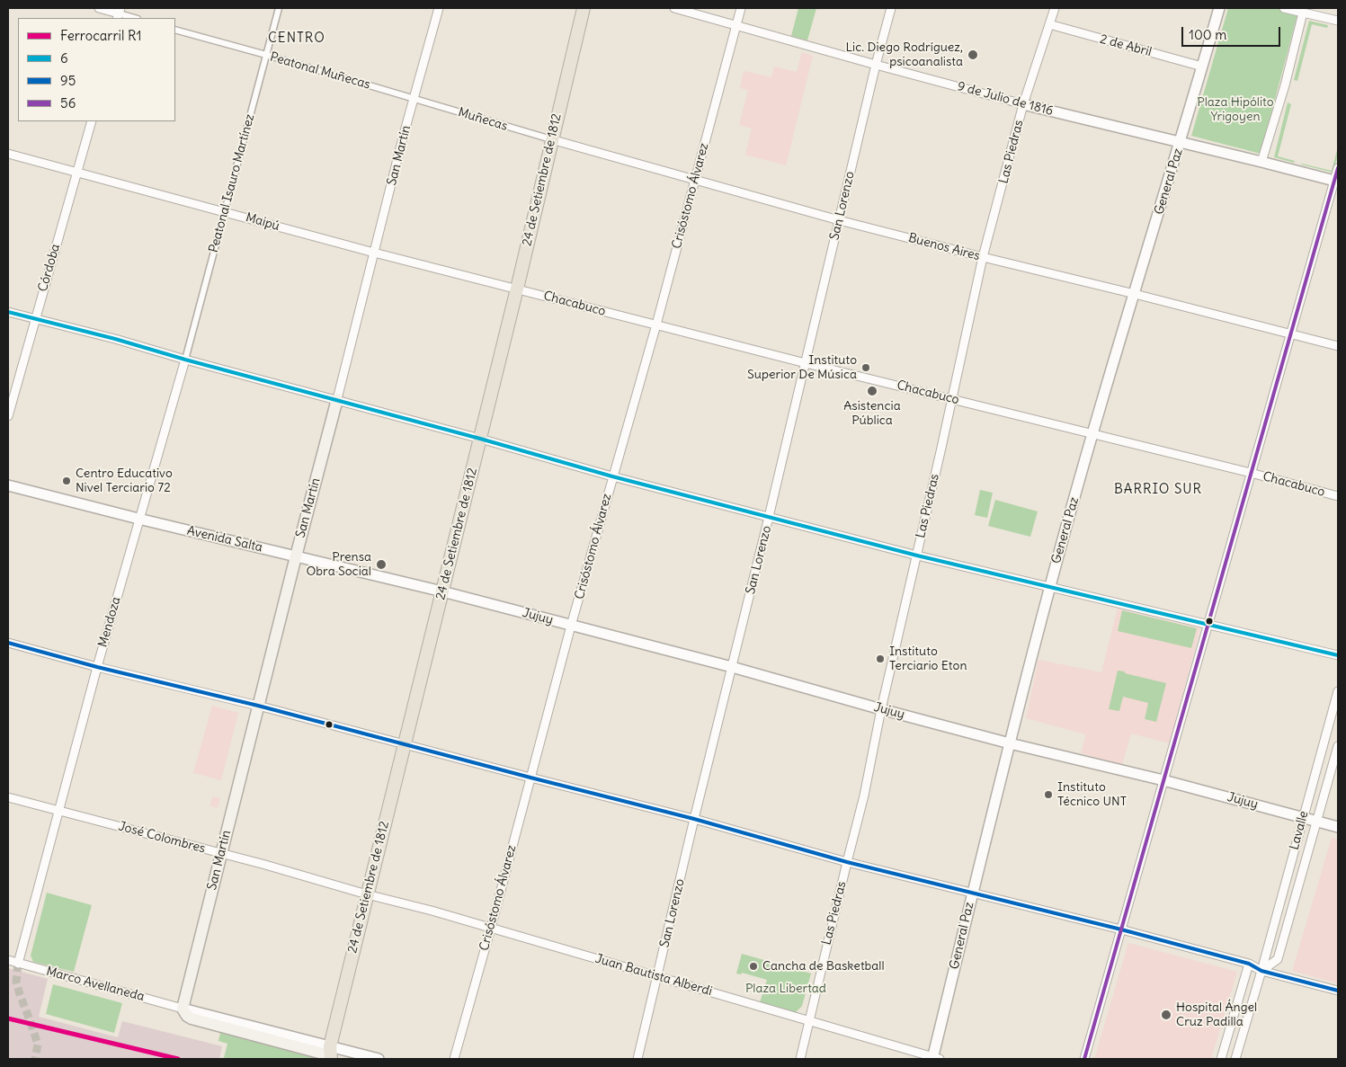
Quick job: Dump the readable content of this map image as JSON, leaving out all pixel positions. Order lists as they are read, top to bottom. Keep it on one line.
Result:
{"streets":{"main road":["San Martín","24 de Setiembre de 1812","Marco Avellaneda"],"street":["2 de Abril","Peatonal Muñecas","9 de Julio de 1816","Muñecas","Las Piedras","General Paz","Peatonal Isauro Martínez","Crisóstomo Álvarez","San Lorenzo","Maipú","Buenos Aires","Córdoba","Chacabuco","Avenida Salta","Jujuy","Mendoza","Lavalle","José Colombres","Juan Bautista Alberdi"]},"crossings":[["2 de Abril","Las Piedras"],["2 de Abril","General Paz"],["Peatonal Muñecas","Muñecas"],["Peatonal Muñecas","San Martín"],["Peatonal Muñecas","Peatonal Isauro Martínez"],["9 de Julio de 1816","Las Piedras"],["9 de Julio de 1816","General Paz"],["9 de Julio de 1816","Crisóstomo Álvarez"],["9 de Julio de 1816","San Lorenzo"],["Muñecas","San Martín"],["Muñecas","24 de Setiembre de 1812"],["Muñecas","Buenos Aires"],["Las Piedras","Buenos Aires"],["Las Piedras","Chacabuco"],["Las Piedras","Jujuy"],["Las Piedras","Juan Bautista Alberdi"],["San Martín","Maipú"],["San Martín","Avenida Salta"],["San Martín","José Colombres"],["San Martín","Marco Avellaneda"],["24 de Setiembre de 1812","Maipú"],["24 de Setiembre de 1812","Buenos Aires"],["24 de Setiembre de 1812","Chacabuco"],["24 de Setiembre de 1812","Avenida Salta"],["24 de Setiembre de 1812","Jujuy"],["24 de Setiembre de 1812","José Colombres"],["24 de Setiembre de 1812","Juan Bautista Alberdi"],["24 de Setiembre de 1812","Marco Avellaneda"],["General Paz","Buenos Aires"],["General Paz","Chacabuco"],["General Paz","Jujuy"],["General Paz","Juan Bautista Alberdi"],["Peatonal Isauro Martínez","Maipú"],["Peatonal Isauro Martínez","Mendoza"],["Crisóstomo Álvarez","Buenos Aires"],["Crisóstomo Álvarez","Chacabuco"],["Crisóstomo Álvarez","Jujuy"],["Crisóstomo Álvarez","Juan Bautista Alberdi"],["San Lorenzo","Buenos Aires"],["San Lorenzo","Chacabuco"],["San Lorenzo","Jujuy"],["San Lorenzo","Juan Bautista Alberdi"],["Maipú","Córdoba"],["Maipú","Chacabuco"],["Avenida Salta","Jujuy"],["Avenida Salta","Mendoza"],["Jujuy","Lavalle"],["Mendoza","José Colombres"],["Mendoza","Marco Avellaneda"],["José Colombres","Juan Bautista Alberdi"]],"districts":["CENTRO","BARRIO SUR"],"parks":["Plaza Hipólito Yrigoyen","Plaza Libertad"],"places":["Lic. Diego Rodríguez, psicoanalista","Instituto Superior De Música","Asistencia Pública","Centro Educativo Nivel Terciario 72","Prensa Obra Social","Instituto Terciario Eton","Instituto Técnico UNT","Cancha de Basketball","Hospital Ángel Cruz Padilla"],"lines":["transit line 56","transit line 6","transit line 95","rail line R1"],"legend":["Ferrocarril R1","6","95","56"],"scale_bar":"100 m"}
